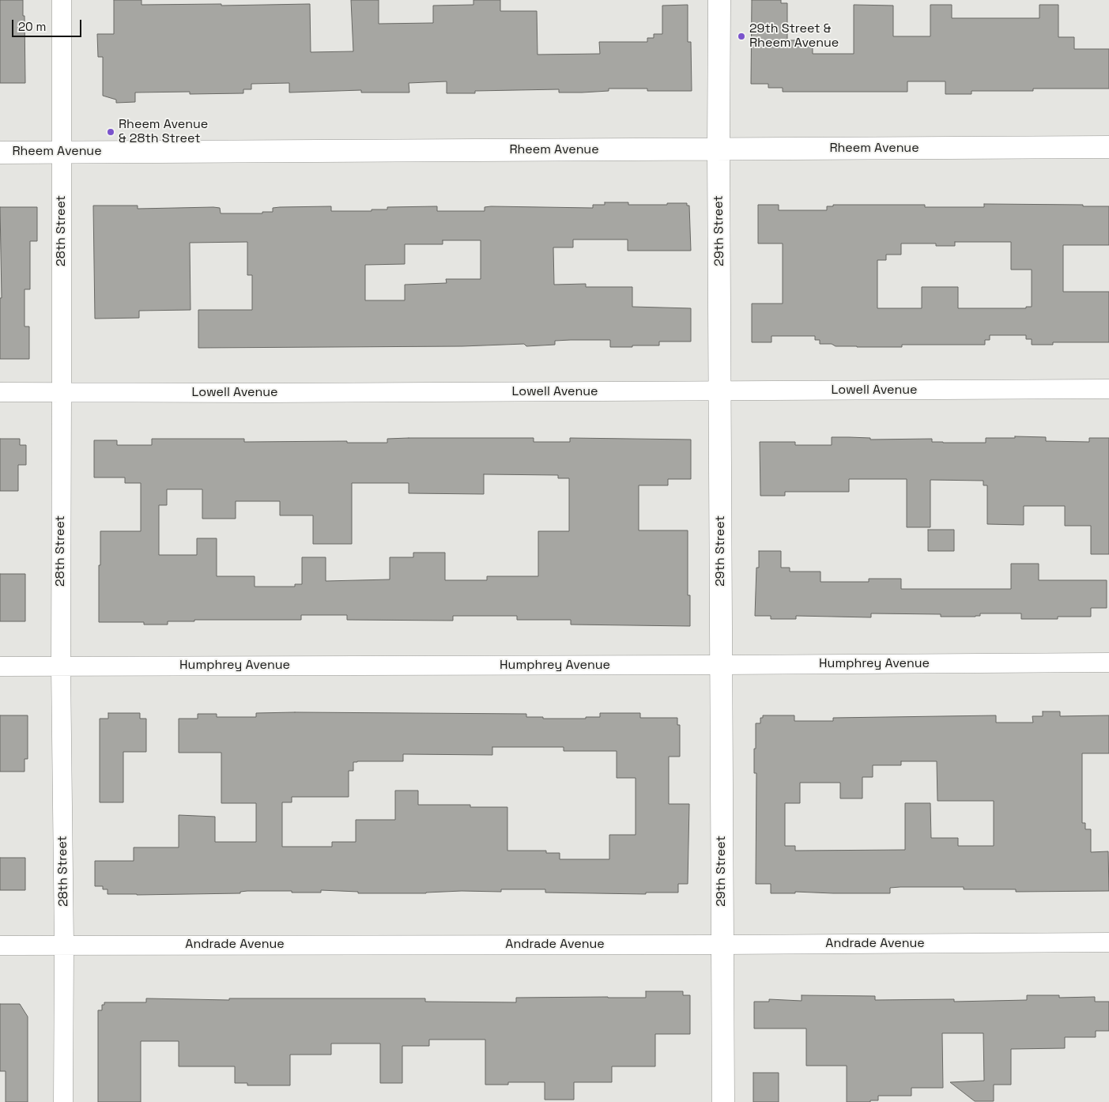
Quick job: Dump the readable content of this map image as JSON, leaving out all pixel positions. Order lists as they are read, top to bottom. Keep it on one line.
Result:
{"streets":{"street":["Rheem Avenue","28th Street","29th Street","Lowell Avenue","Humphrey Avenue","Andrade Avenue"]},"crossings":[["Rheem Avenue","28th Street"],["Rheem Avenue","29th Street"],["28th Street","Lowell Avenue"],["28th Street","Humphrey Avenue"],["28th Street","Andrade Avenue"],["29th Street","Lowell Avenue"],["29th Street","Humphrey Avenue"],["29th Street","Andrade Avenue"]],"places":["29th Street & Rheem Avenue","Rheem Avenue & 28th Street"],"scale_bar":"20 m"}
